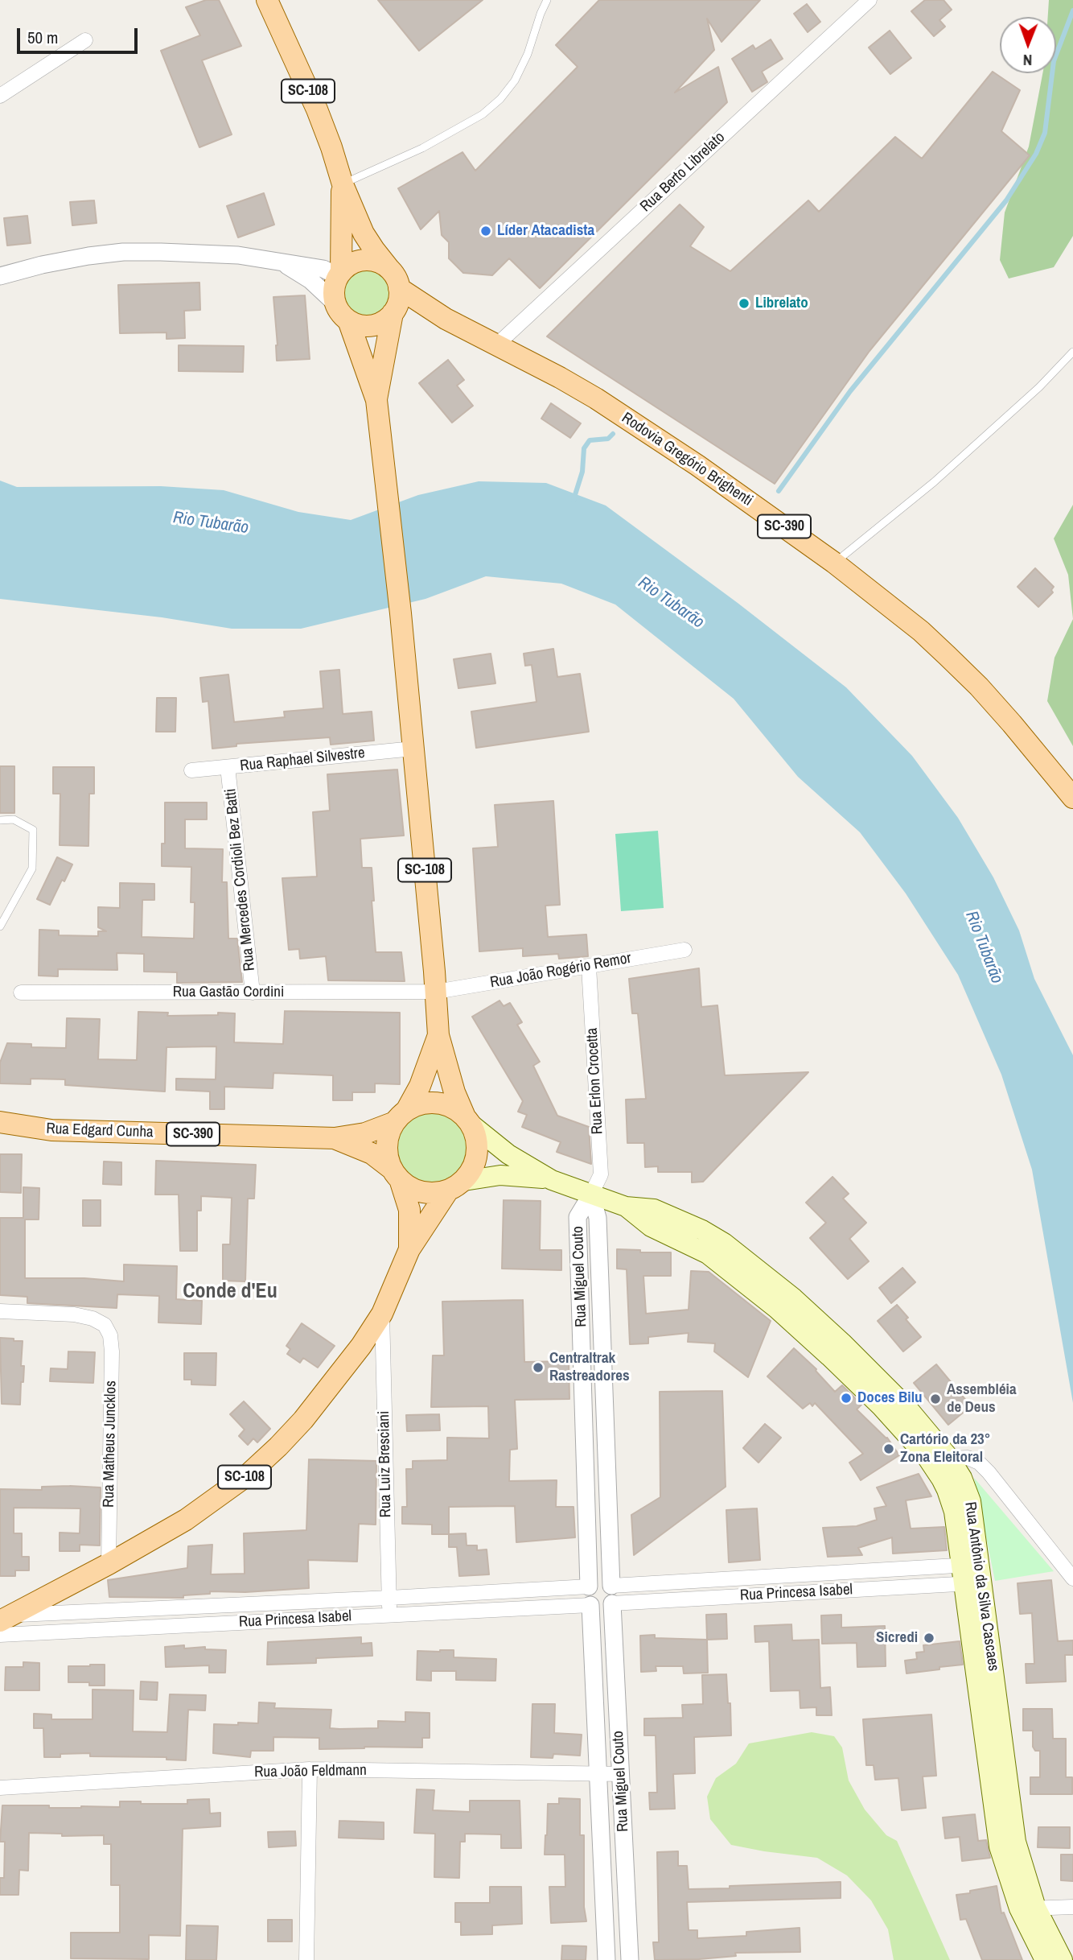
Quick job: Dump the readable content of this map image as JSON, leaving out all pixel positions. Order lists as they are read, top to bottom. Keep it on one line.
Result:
{"streets":{"main road":["SC-108","Rodovia Gregório Brighenti","SC-390","Rua Edgard Cunha","Rua Antônio da Silva Cascaes"],"street":["Rua Berto Librelato","Rua Raphael Silvestre","Rua Mercedes Cordioli Bez Batti","Rua João Rogério Remor","Rua Gastão Cordini","Rua Erlon Crocetta","Rua Miguel Couto","Rua Matheus Juncklos","Rua Luiz Bresciani","Rua Princesa Isabel","Rua João Feldmann"]},"crossings":[["SC-108","Rodovia Gregório Brighenti"],["SC-108","Rua Raphael Silvestre"],["SC-108","Rua João Rogério Remor"],["SC-108","Rua Gastão Cordini"],["SC-108","Rua Edgard Cunha"],["SC-108","Rua Matheus Juncklos"],["SC-108","Rua Luiz Bresciani"],["SC-108","Rua Antônio da Silva Cascaes"],["SC-108","Rua Princesa Isabel"],["Rua Berto Librelato","Rodovia Gregório Brighenti"],["Rua Raphael Silvestre","Rua Mercedes Cordioli Bez Batti"],["Rua Mercedes Cordioli Bez Batti","Rua Gastão Cordini"],["Rua João Rogério Remor","Rua Gastão Cordini"],["Rua João Rogério Remor","Rua Erlon Crocetta"],["Rua Erlon Crocetta","Rua Miguel Couto"],["Rua Erlon Crocetta","Rua Antônio da Silva Cascaes"],["Rua Edgard Cunha","Rua Antônio da Silva Cascaes"],["Rua Miguel Couto","Rua Antônio da Silva Cascaes"],["Rua Miguel Couto","Rua Princesa Isabel"],["Rua Miguel Couto","Rua João Feldmann"],["Rua Luiz Bresciani","Rua Princesa Isabel"],["Rua Antônio da Silva Cascaes","Rua Princesa Isabel"]],"districts":["Conde d'Eu"],"water":["Rio Tubarão"],"places":["Líder Atacadista","Librelato","Centraltrak Rastreadores","Doces Bilu","Assembléia de Deus","Cartório da 23° Zona Eleitoral","Sicredi"],"scale_bar":"50 m","north":"bottom"}
